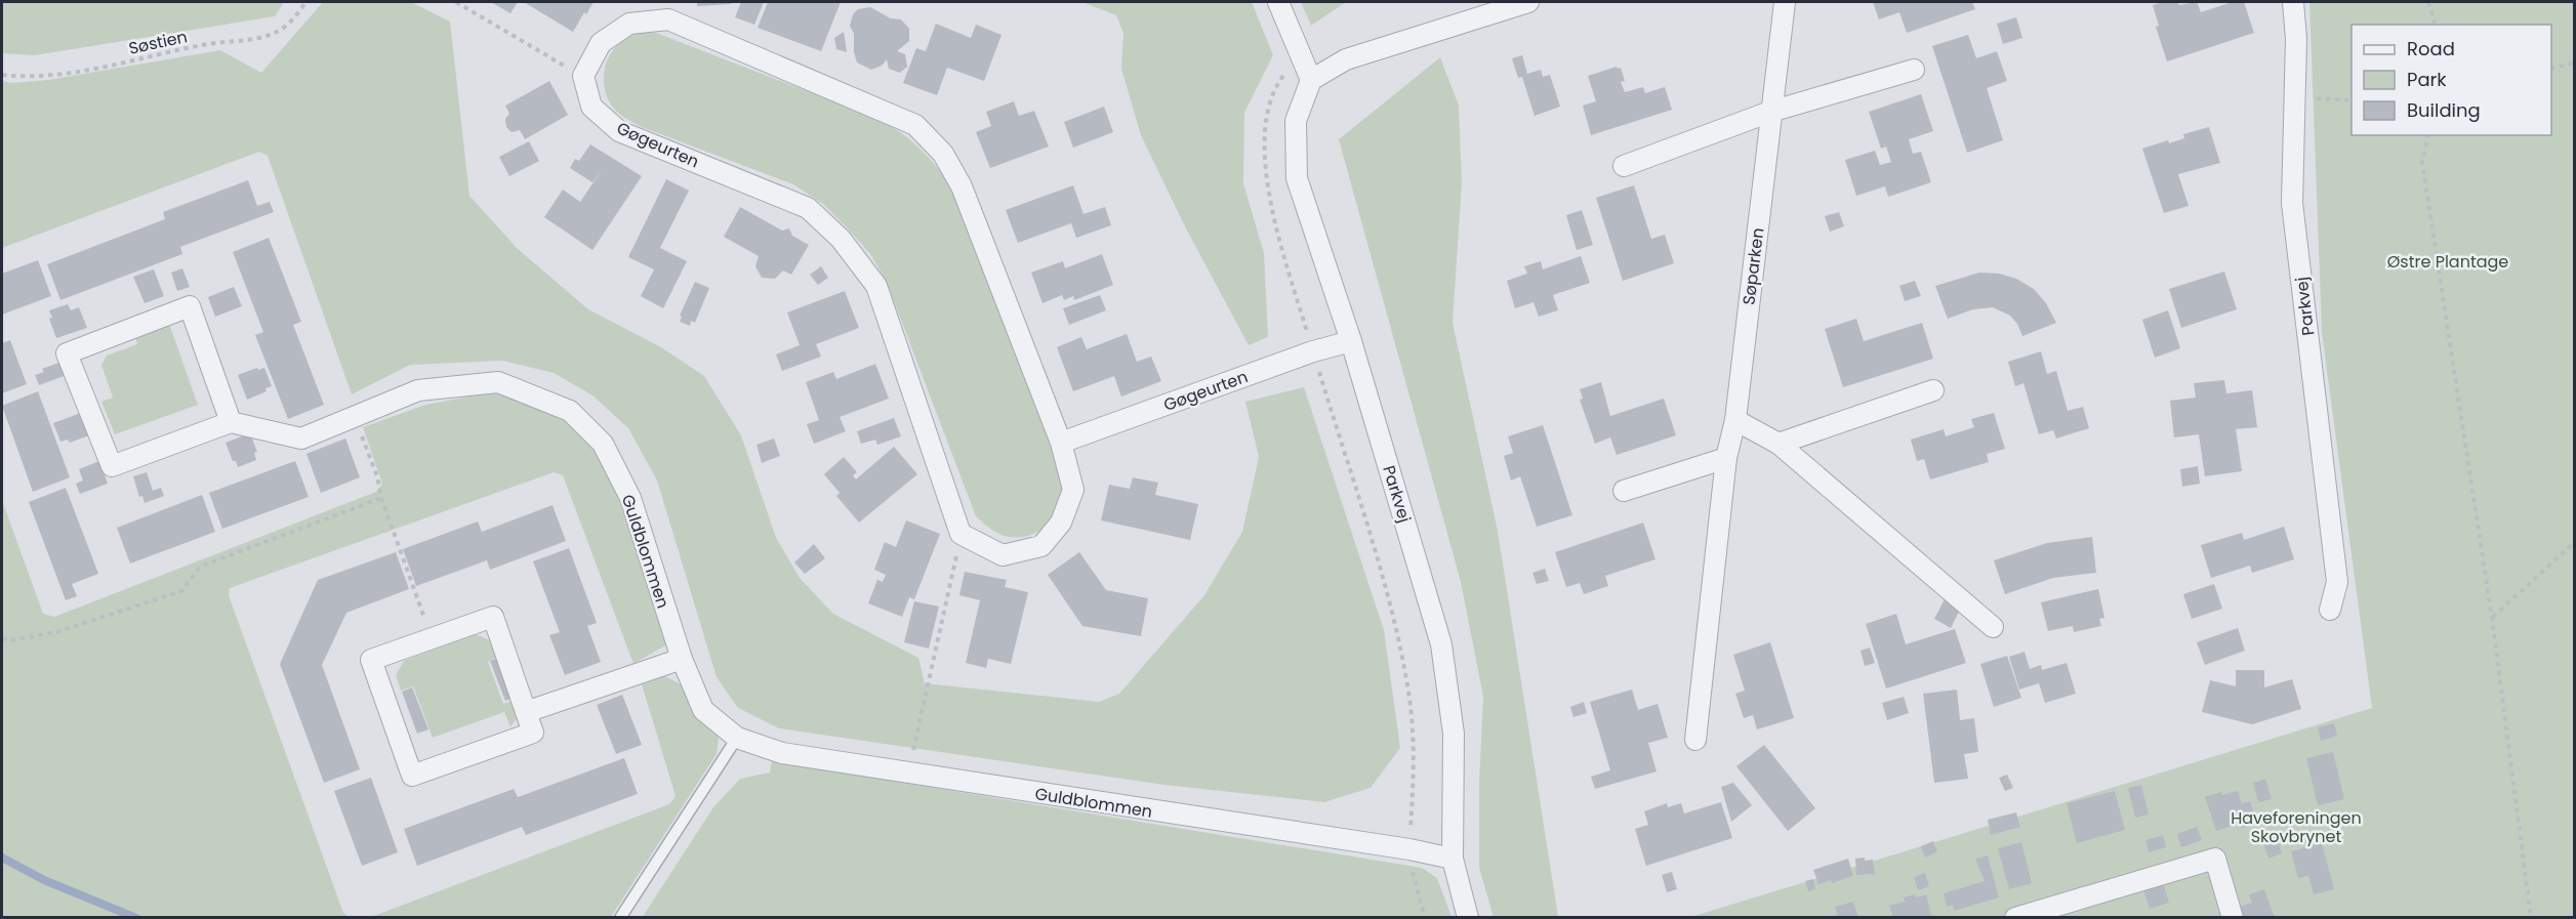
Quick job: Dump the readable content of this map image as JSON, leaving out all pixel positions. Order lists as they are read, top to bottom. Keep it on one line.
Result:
{"streets":{"street":["Gøgeurten","Søparken","Parkvej","Guldblommen"],"path":["Søstien"]},"crossings":[["Gøgeurten","Parkvej"],["Parkvej","Guldblommen"]],"parks":["Østre Plantage","Haveforeningen Skovbrynet"],"legend":["Road","Park","Building"]}
